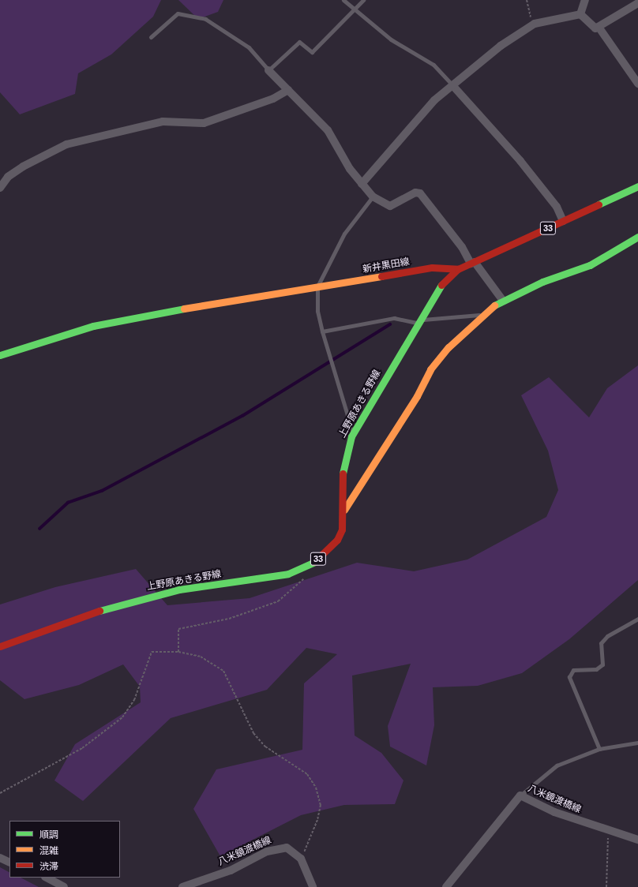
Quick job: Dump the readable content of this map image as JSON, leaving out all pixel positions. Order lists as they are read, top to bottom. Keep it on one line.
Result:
{"streets":{"street":["33","新井黒田線","上野原あきる野線","八米鏡渡橋線"]},"crossings":[["新井黒田線","上野原あきる野線"]],"legend":["順調","混雑","渋滞"]}
